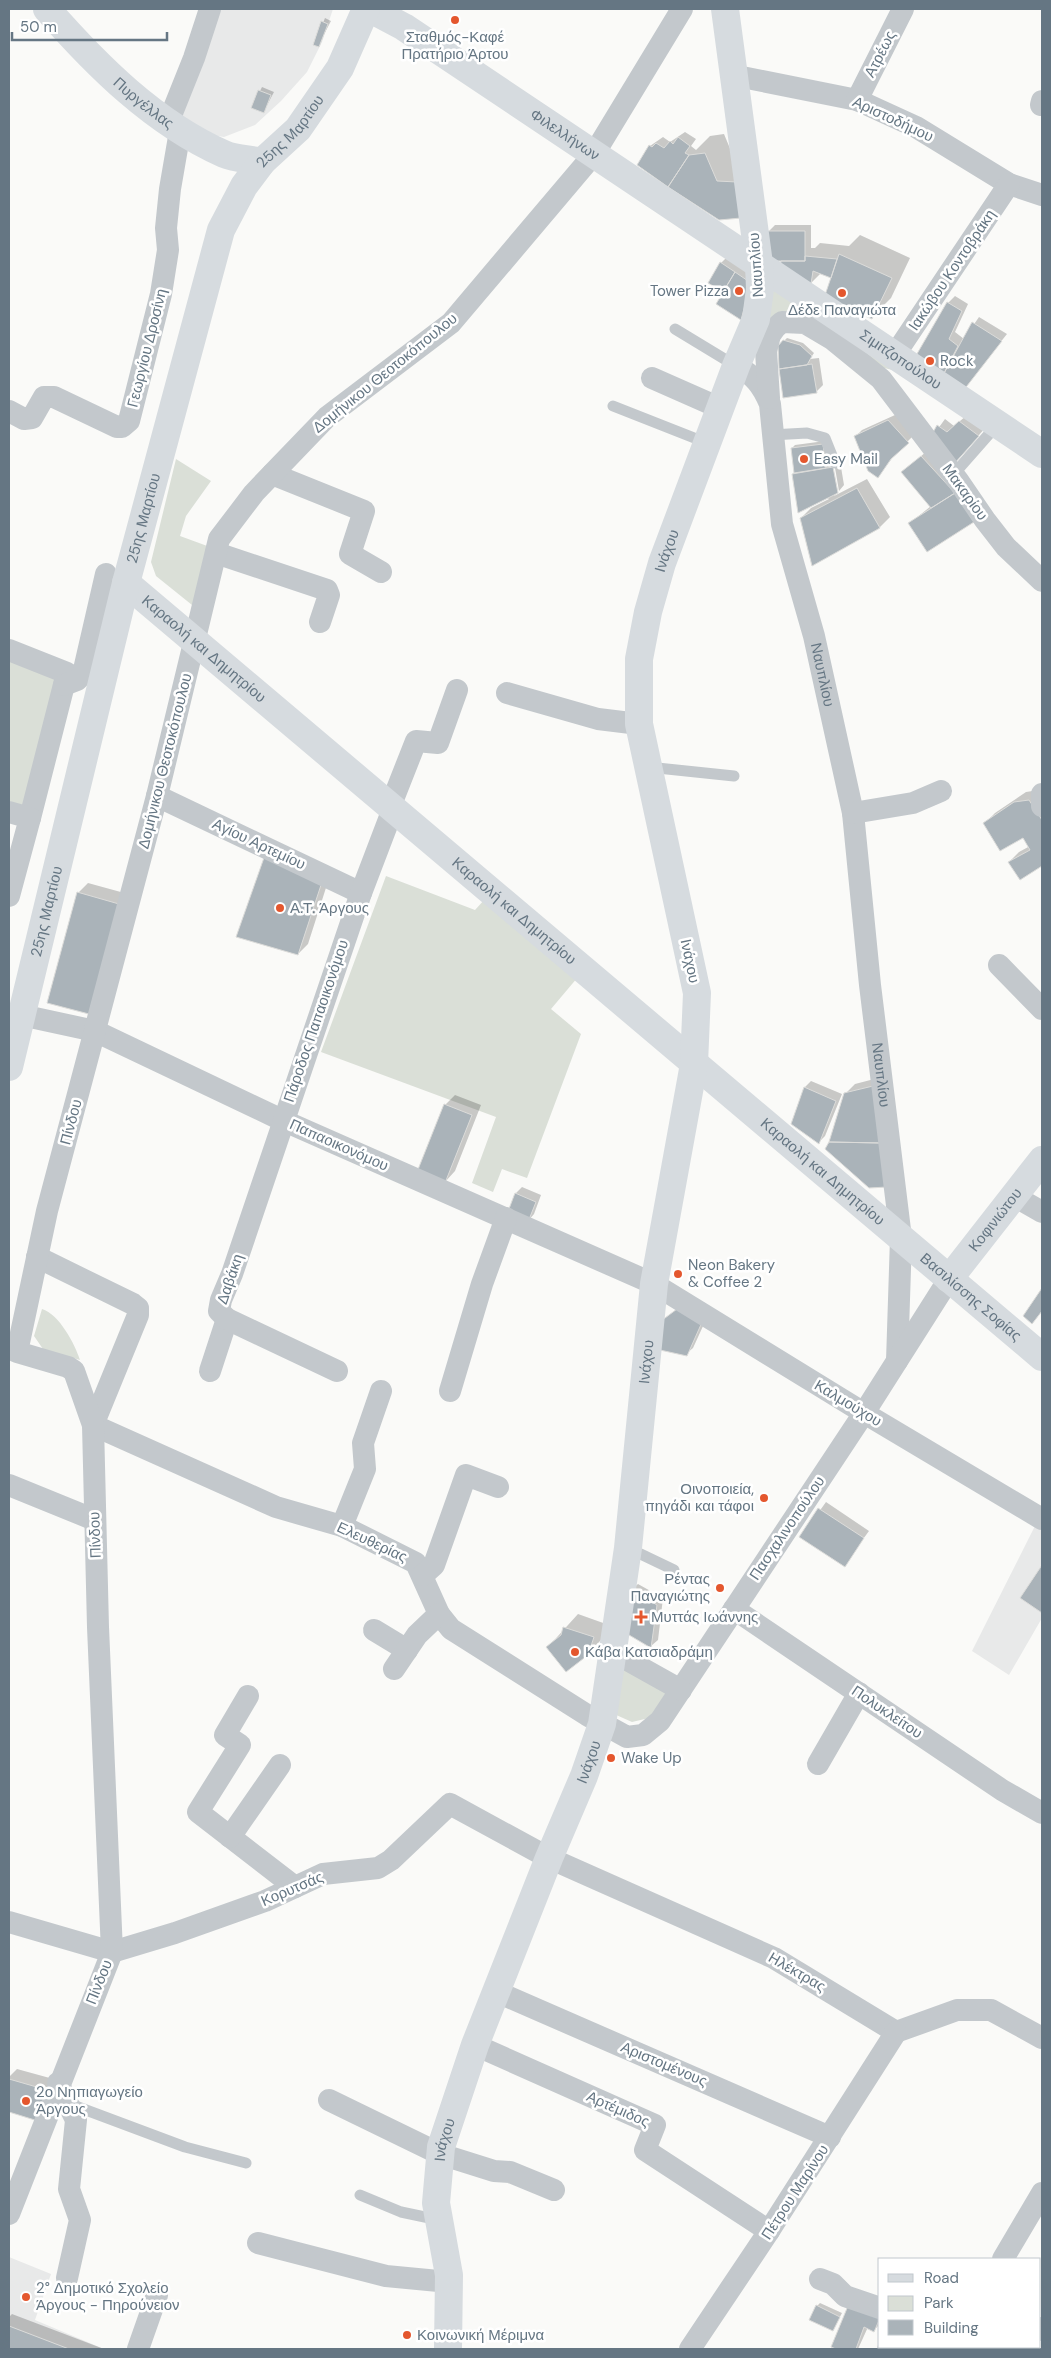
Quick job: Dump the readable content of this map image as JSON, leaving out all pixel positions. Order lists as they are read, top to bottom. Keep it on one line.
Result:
{"streets":{"main road":["Πυργέλλας","25ης Μαρτίου","Φιλελλήνων","Ναυπλίου","Σιμιτζοπούλου","Ινάχου","Καραολή και Δημητρίου","Κοφινιώτου","Βασιλίσσης Σοφίας"],"street":["Ατρέως","Αριστοδήμου","Ιακώβου Κοντοβράκη","Γεωργίου Δροσίνη","Δομήνικου Θεοτοκόπουλου","Μακαρίου","Αγίου Αρτεμίου","Πάροδος Παπαοικονόμου","Πίνδου","Παπαοικονόμου","Δαβάκη","Καλμούχου","Πασχαλινοπούλου","Ελευθερίας","Πολυκλείτου","Κορυτσάς","Ηλέκτρας","Αριστομένους","Αρτέμιδος","Πέτρου Μαρίνου"]},"crossings":[["Ατρέως","Αριστοδήμου"],["Πυργέλλας","25ης Μαρτίου"],["Πυργέλλας","Γεωργίου Δροσίνη"],["Αριστοδήμου","Ναυπλίου"],["Αριστοδήμου","Ιακώβου Κοντοβράκη"],["25ης Μαρτίου","Καραολή και Δημητρίου"],["25ης Μαρτίου","Παπαοικονόμου"],["Φιλελλήνων","Ναυπλίου"],["Φιλελλήνων","Σιμιτζοπούλου"],["Φιλελλήνων","Δομήνικου Θεοτοκόπουλου"],["Ναυπλίου","Σιμιτζοπούλου"],["Ναυπλίου","Μακαρίου"],["Ναυπλίου","Ινάχου"],["Ναυπλίου","Καραολή και Δημητρίου"],["Ναυπλίου","Βασιλίσσης Σοφίας"],["Ναυπλίου","Πασχαλινοπούλου"],["Ιακώβου Κοντοβράκη","Σιμιτζοπούλου"],["Δομήνικου Θεοτοκόπουλου","Καραολή και Δημητρίου"],["Δομήνικου Θεοτοκόπουλου","Αγίου Αρτεμίου"],["Δομήνικου Θεοτοκόπουλου","Πίνδου"],["Δομήνικου Θεοτοκόπουλου","Παπαοικονόμου"],["Ινάχου","Καραολή και Δημητρίου"],["Ινάχου","Παπαοικονόμου"],["Ινάχου","Καλμούχου"],["Ινάχου","Πασχαλινοπούλου"],["Ινάχου","Ελευθερίας"],["Ινάχου","Κορυτσάς"],["Ινάχου","Ηλέκτρας"],["Ινάχου","Αριστομένους"],["Ινάχου","Αρτέμιδος"],["Καραολή και Δημητρίου","Πάροδος Παπαοικονόμου"],["Καραολή και Δημητρίου","Βασιλίσσης Σοφίας"],["Αγίου Αρτεμίου","Πάροδος Παπαοικονόμου"],["Πάροδος Παπαοικονόμου","Παπαοικονόμου"],["Πάροδος Παπαοικονόμου","Δαβάκη"],["Πίνδου","Παπαοικονόμου"],["Πίνδου","Ελευθερίας"],["Πίνδου","Κορυτσάς"],["Παπαοικονόμου","Δαβάκη"],["Παπαοικονόμου","Καλμούχου"],["Κοφινιώτου","Βασιλίσσης Σοφίας"],["Κοφινιώτου","Πασχαλινοπούλου"],["Βασιλίσσης Σοφίας","Πασχαλινοπούλου"],["Καλμούχου","Πασχαλινοπούλου"],["Πασχαλινοπούλου","Ελευθερίας"],["Πασχαλινοπούλου","Πολυκλείτου"],["Κορυτσάς","Ηλέκτρας"],["Ηλέκτρας","Πέτρου Μαρίνου"],["Αριστομένους","Πέτρου Μαρίνου"],["Αρτέμιδος","Πέτρου Μαρίνου"]],"places":{"other":["Σταθμός-Καφέ Πρατήριο Άρτου","Tower Pizza","Δέδε Παναγιώτα","Rock","Easy Mail","Α.Τ. Άργους","Neon Bakery & Coffee 2","Οινοποιεία, πηγάδι και τάφοι","Ρέντας Παναγιώτης","Κάβα Κατσιαδράμη","Wake Up","2ο Νηπιαγωγείο Άργους","2° Δημοτικό Σχολείο Άργους - Πηρούνειον","Κοινωνική Μέριμνα"],"health":["Μυττάς Ιωάννης"]},"legend":["Road","Park","Building"],"scale_bar":"50 m"}
